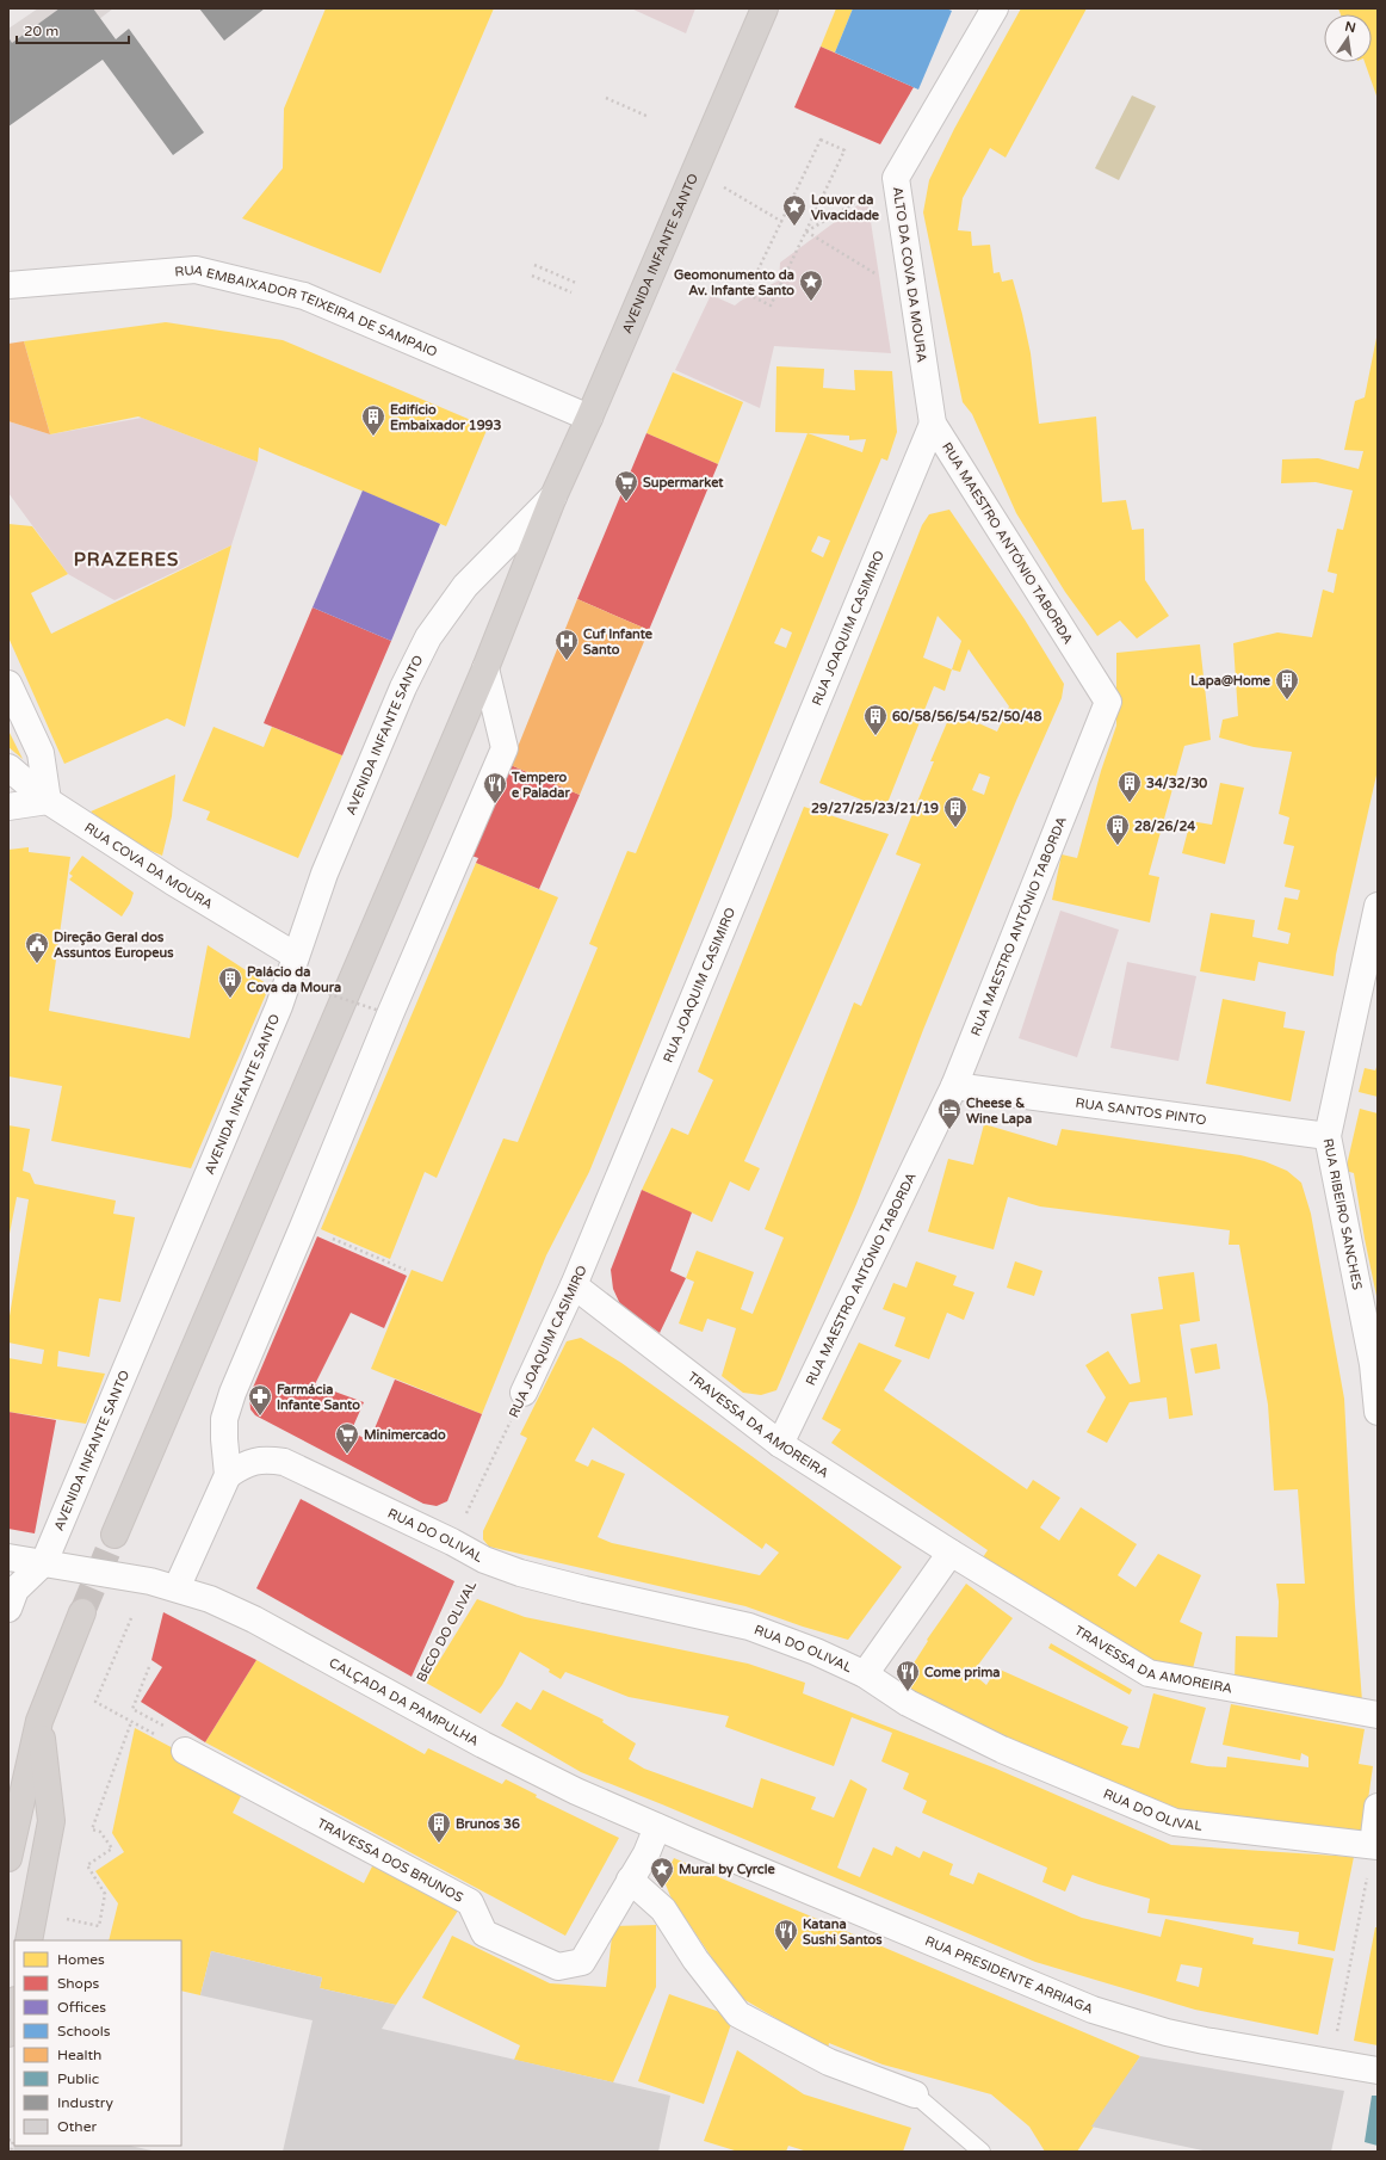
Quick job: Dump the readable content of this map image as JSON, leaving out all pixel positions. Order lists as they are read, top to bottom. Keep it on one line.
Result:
{"streets":{"main road":["AVENIDA INFANTE SANTO"],"street":["ALTO DA COVA DA MOURA","RUA EMBAIXADOR TEIXEIRA DE SAMPAIO","RUA MAESTRO ANTÓNIO TABORDA","RUA JOAQUIM CASIMIRO","RUA COVA DA MOURA","RUA SANTOS PINTO","RUA RIBEIRO SANCHES","TRAVESSA DA AMOREIRA","RUA DO OLIVAL","CALÇADA DA PAMPULHA","TRAVESSA DOS BRUNOS","RUA PRESIDENTE ARRIAGA"],"path":["BECO DO OLIVAL"]},"crossings":[["AVENIDA INFANTE SANTO","RUA EMBAIXADOR TEIXEIRA DE SAMPAIO"],["AVENIDA INFANTE SANTO","RUA COVA DA MOURA"],["AVENIDA INFANTE SANTO","CALÇADA DA PAMPULHA"],["ALTO DA COVA DA MOURA","RUA MAESTRO ANTÓNIO TABORDA"],["ALTO DA COVA DA MOURA","RUA JOAQUIM CASIMIRO"],["RUA MAESTRO ANTÓNIO TABORDA","RUA JOAQUIM CASIMIRO"],["RUA MAESTRO ANTÓNIO TABORDA","RUA SANTOS PINTO"],["RUA MAESTRO ANTÓNIO TABORDA","TRAVESSA DA AMOREIRA"],["RUA JOAQUIM CASIMIRO","TRAVESSA DA AMOREIRA"],["RUA JOAQUIM CASIMIRO","RUA DO OLIVAL"],["RUA SANTOS PINTO","RUA RIBEIRO SANCHES"],["RUA DO OLIVAL","BECO DO OLIVAL"],["BECO DO OLIVAL","CALÇADA DA PAMPULHA"],["CALÇADA DA PAMPULHA","TRAVESSA DOS BRUNOS"],["CALÇADA DA PAMPULHA","RUA PRESIDENTE ARRIAGA"],["TRAVESSA DOS BRUNOS","RUA PRESIDENTE ARRIAGA"]],"districts":["PRAZERES"],"places":{"place":["Louvor da Vivacidade","Geomonumento da Av. Infante Santo","Mural by Cyrcle"],"building":["Edifício Embaixador 1993","Lapa@Home","60/58/56/54/52/50/48","34/32/30","29/27/25/23/21/19","28/26/24","Palácio da Cova da Moura","Brunos 36"],"supermarket":["Supermarket","Minimercado"],"hospital":["Cuf Infante Santo"],"restaurant":["Tempero e Paladar","Come prima","Katana Sushi Santos"],"public building":["Direção Geral dos Assuntos Europeus"],"hotel":["Cheese & Wine Lapa"],"pharmacy":["Farmácia Infante Santo"]},"legend":["Homes","Shops","Offices","Schools","Health","Public","Industry","Other"],"scale_bar":"20 m","north":"top"}
